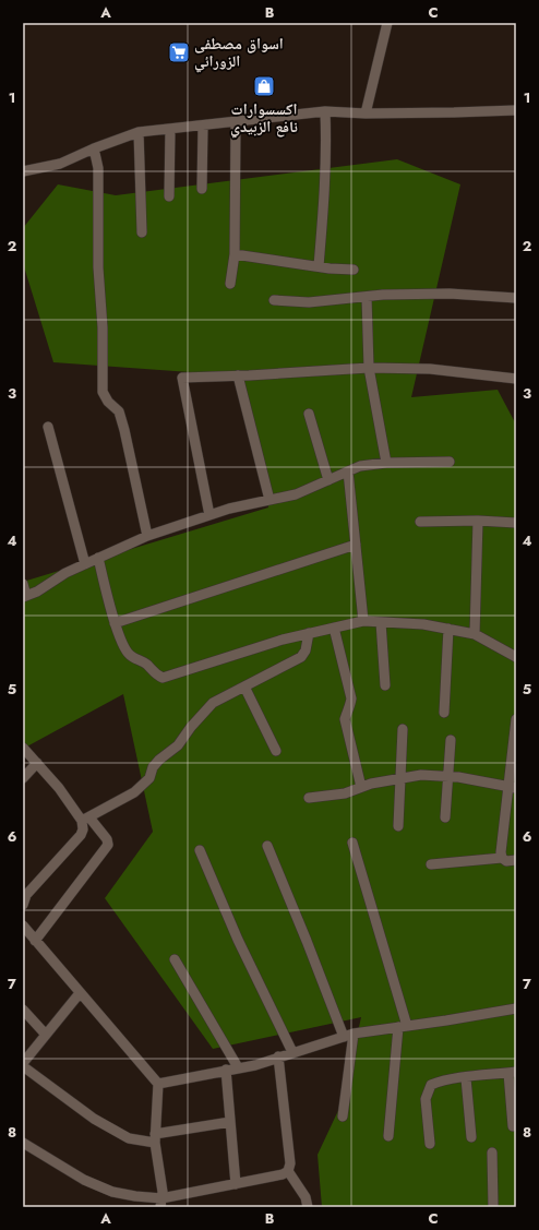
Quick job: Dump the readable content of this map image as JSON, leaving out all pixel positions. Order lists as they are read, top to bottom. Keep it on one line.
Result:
{"places":{"supermarket":["اسواق مصطفى الزورائي"],"shop":["اكسسوارات نافع الزبيدي"]},"grid":{"columns":["A","B","C"],"rows":["1","2","3","4","5","6","7","8"]}}
